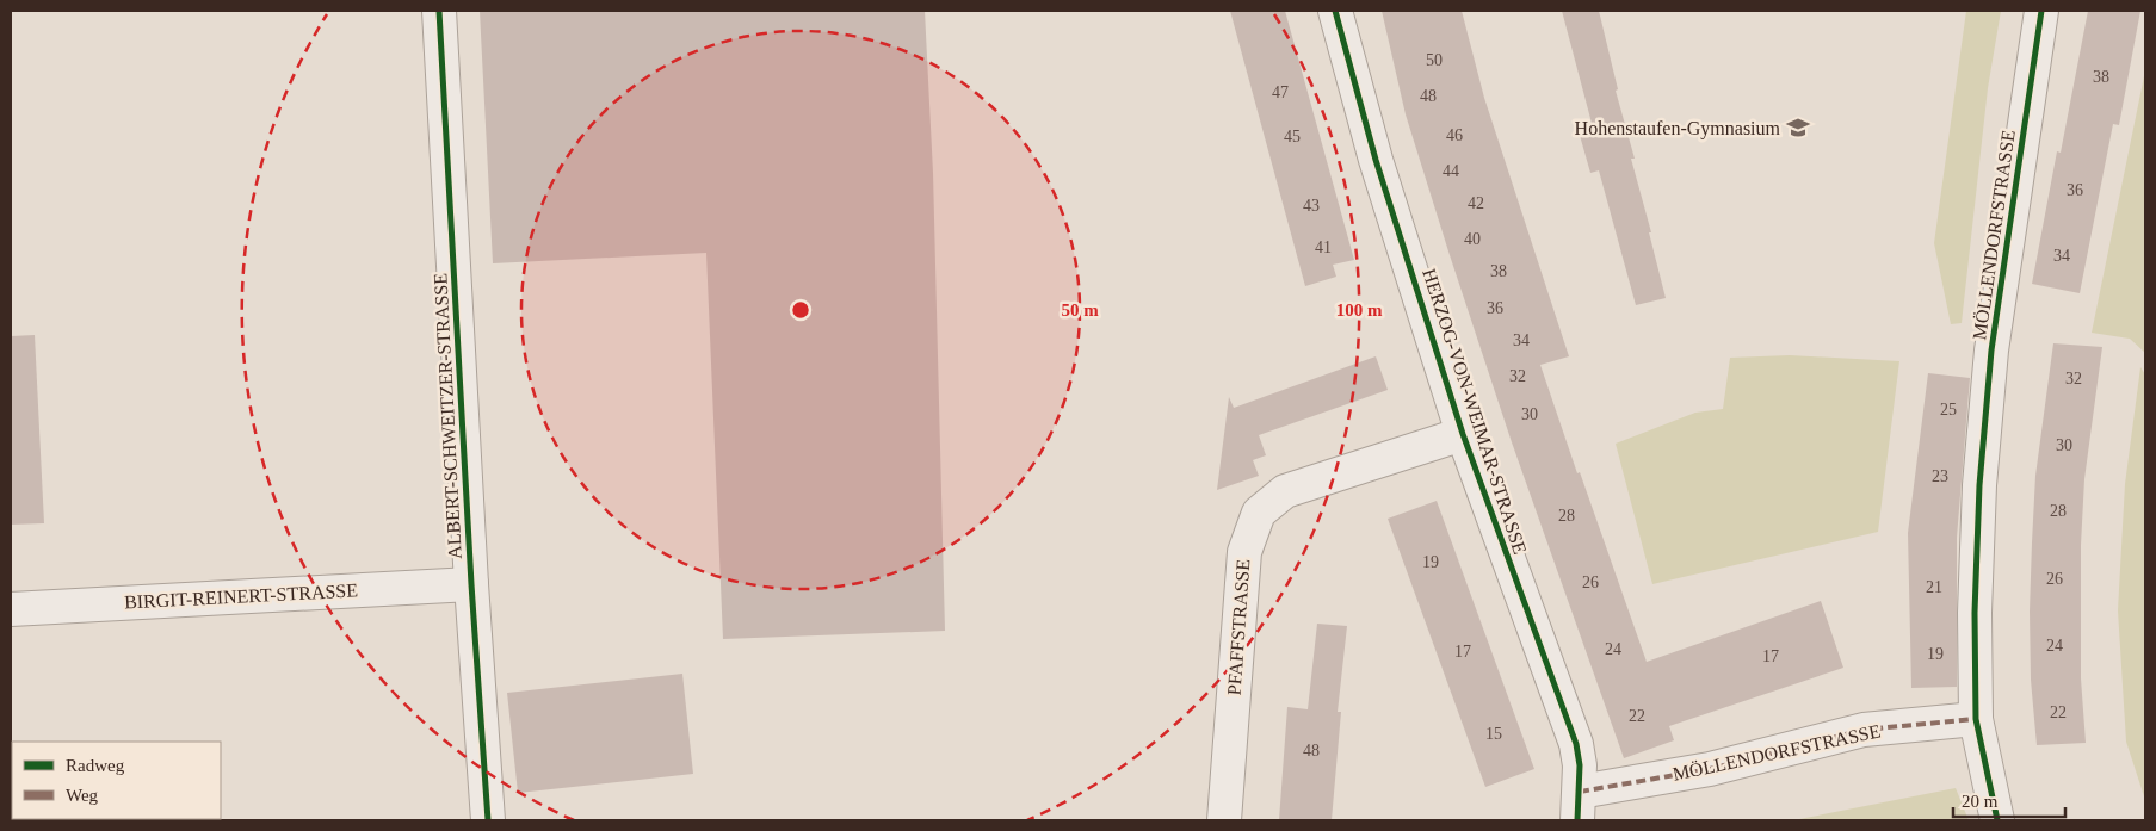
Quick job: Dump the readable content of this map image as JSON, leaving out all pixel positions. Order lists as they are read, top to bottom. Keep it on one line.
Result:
{"streets":{"street":["MÖLLENDORFSTRASSE","HERZOG-VON-WEIMAR-STRASSE","ALBERT-SCHWEITZER-STRASSE","BIRGIT-REINERT-STRASSE","PFAFFSTRASSE"]},"crossings":[["MÖLLENDORFSTRASSE","HERZOG-VON-WEIMAR-STRASSE"],["HERZOG-VON-WEIMAR-STRASSE","PFAFFSTRASSE"],["ALBERT-SCHWEITZER-STRASSE","BIRGIT-REINERT-STRASSE"]],"places":{"school or university":["Hohenstaufen-Gymnasium"]},"house_numbers":["50","38","47","48","46","45","44","36","42","43","40","41","34","38","36","34","32","32","25","30","30","23","28","28","19","26","26","21","24","24","17","19","17","22","22","15","48"],"legend":["Radweg","Weg"],"scale_bar":"20 m","rings":["50 m","100 m"]}
